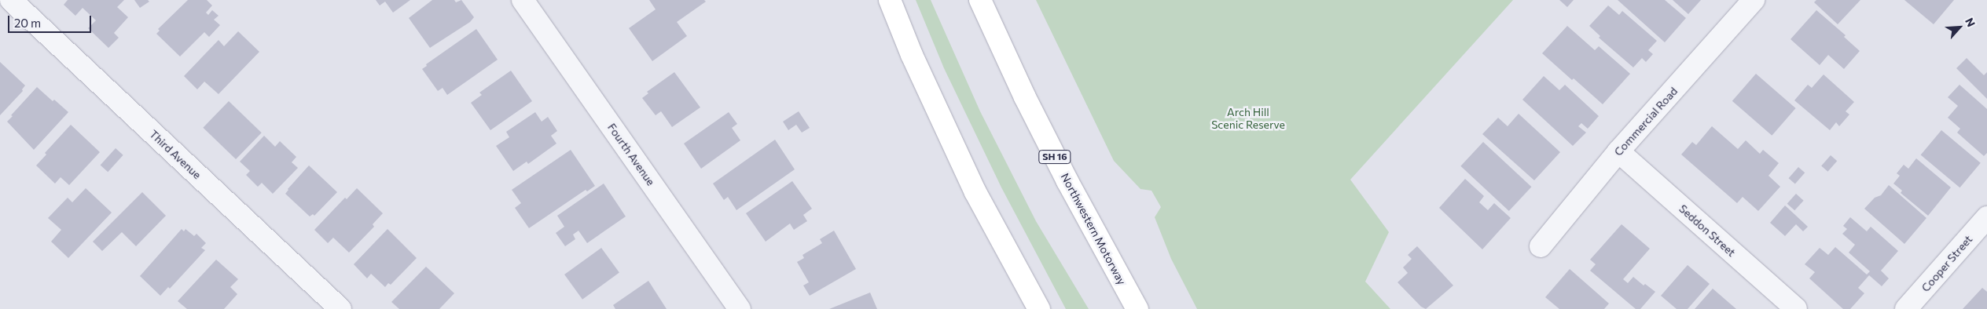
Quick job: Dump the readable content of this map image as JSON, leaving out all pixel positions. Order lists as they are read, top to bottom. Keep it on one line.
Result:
{"streets":{"highway":["SH 16","Northwestern Motorway"],"street":["Commercial Road","Third Avenue","Fourth Avenue","Seddon Street","Cooper Street"]},"crossings":[["Commercial Road","Seddon Street"]],"parks":["Arch Hill Scenic Reserve"],"scale_bar":"20 m","north":"top right"}
